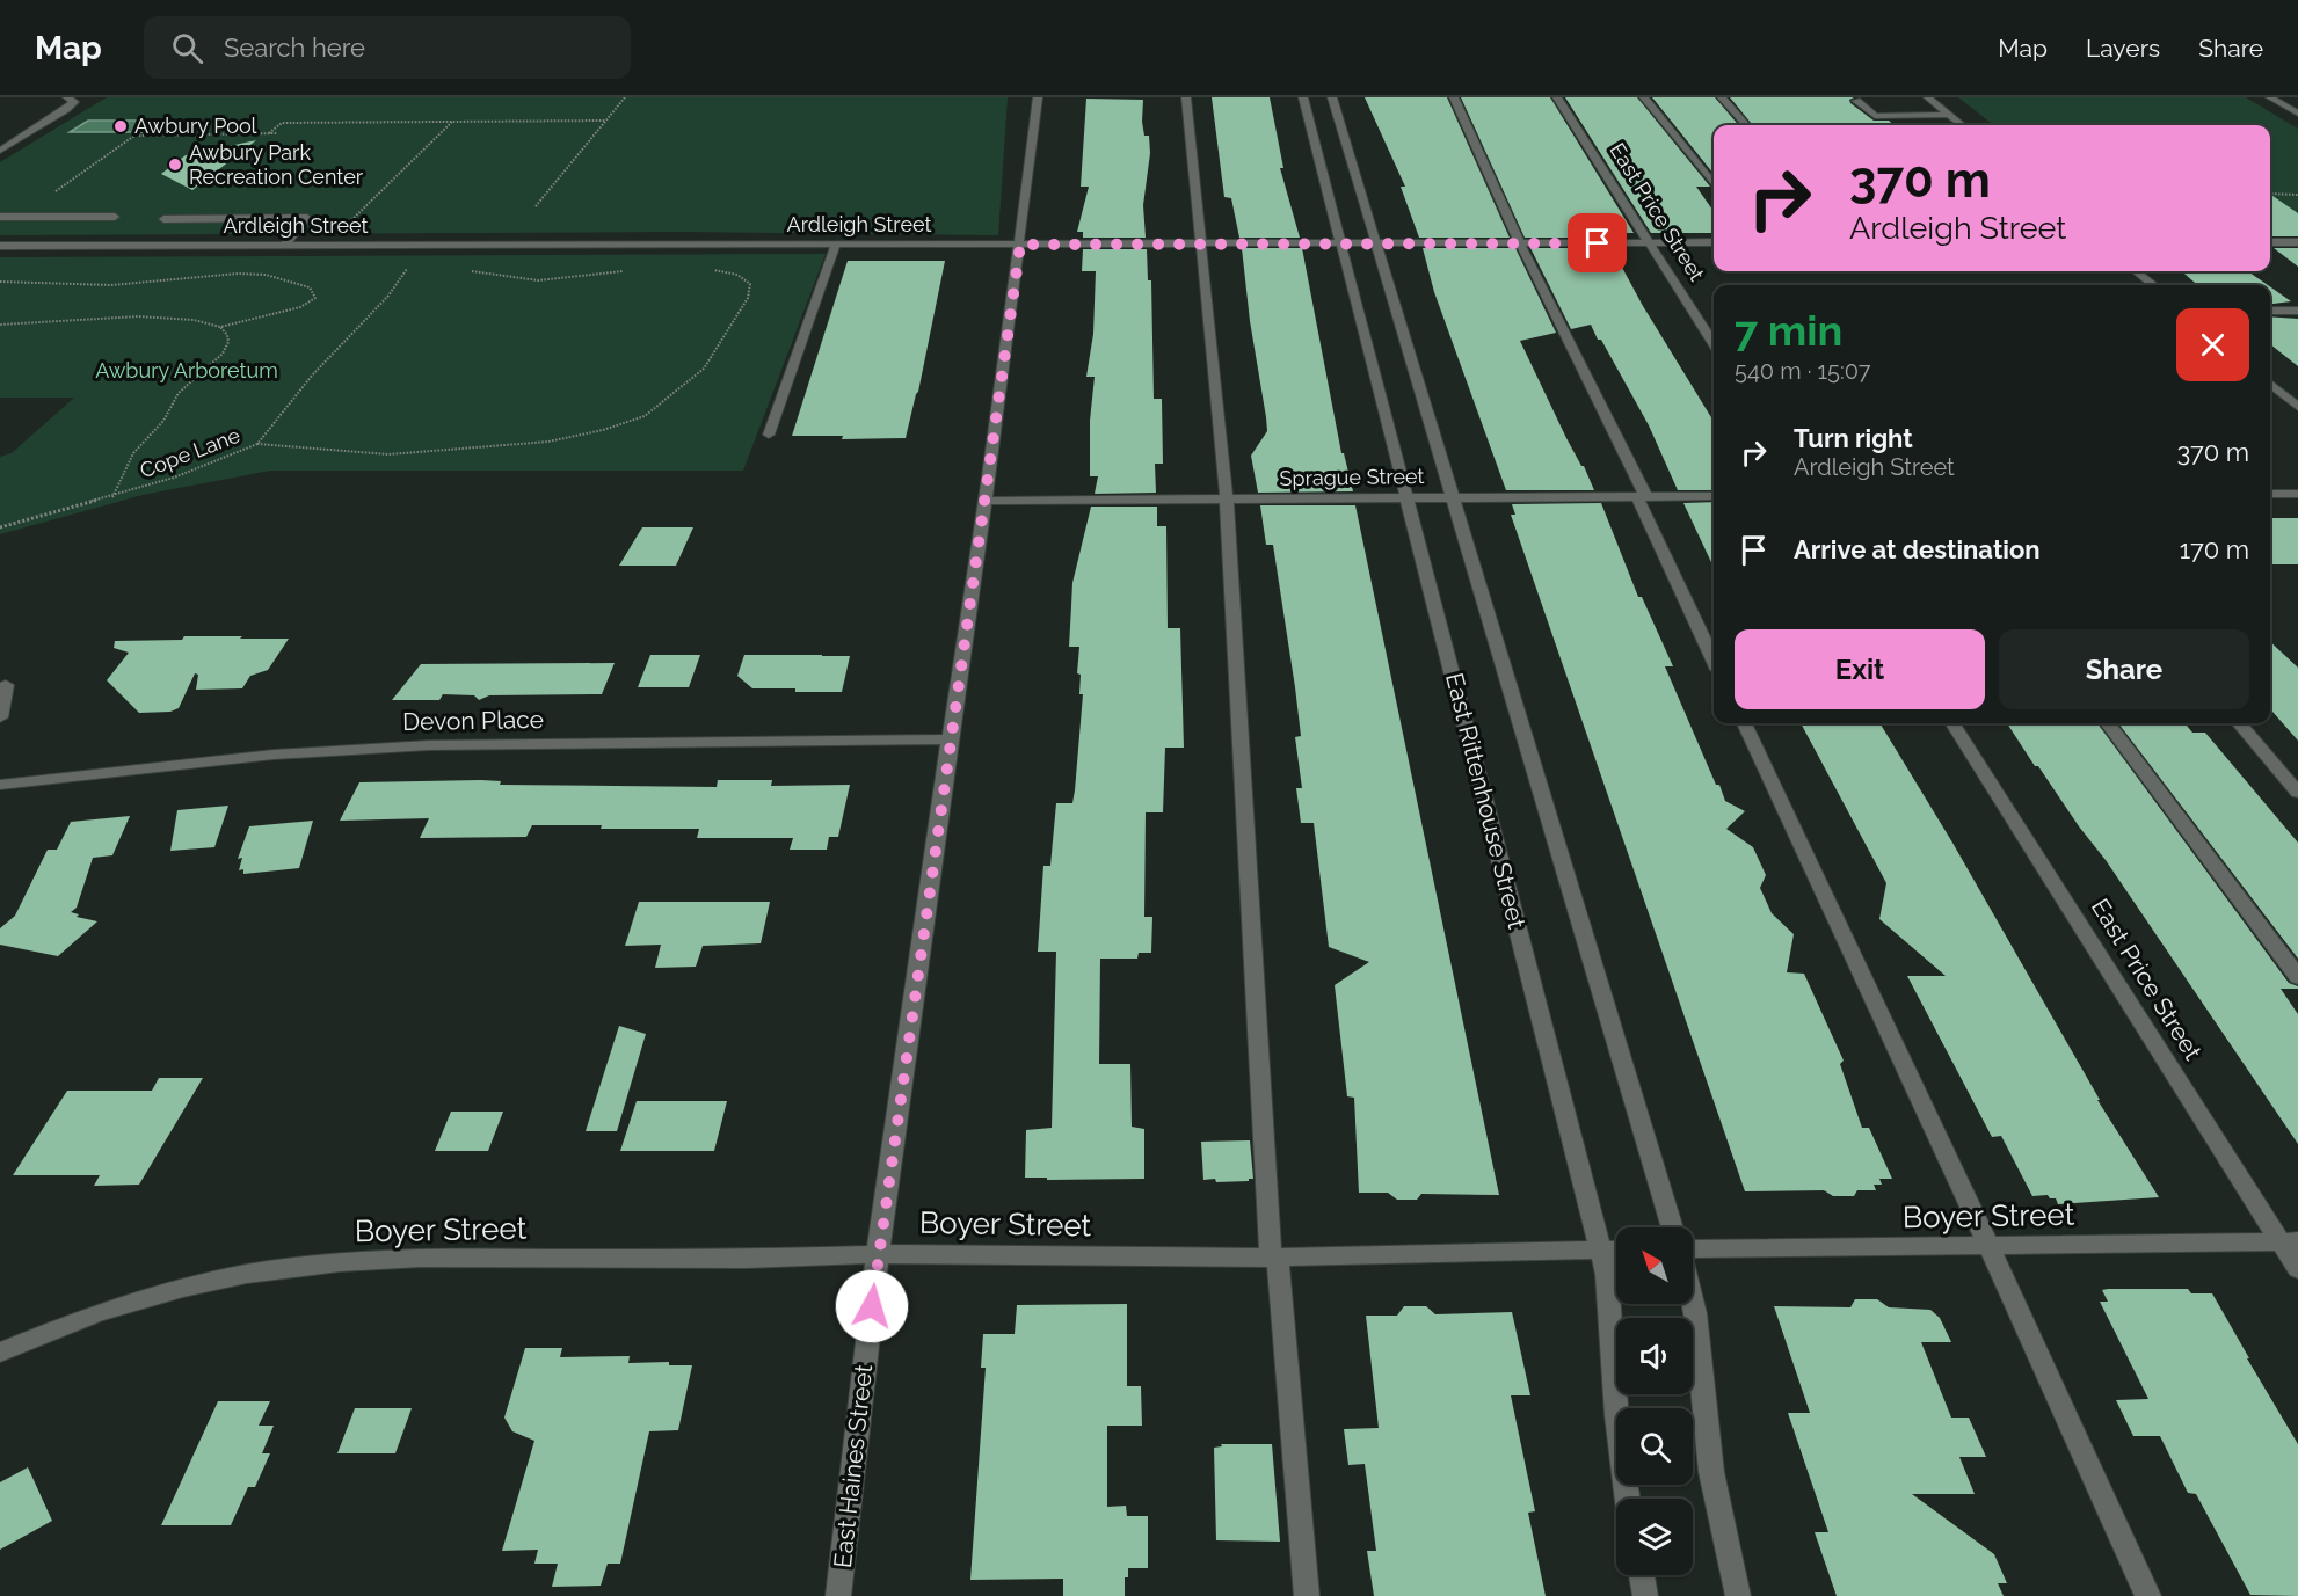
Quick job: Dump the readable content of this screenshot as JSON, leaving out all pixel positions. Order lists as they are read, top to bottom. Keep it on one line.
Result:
{"streets":{"street":["East Price Street","Ardleigh Street","Sprague Street","Devon Place","East Rittenhouse Street","Boyer Street","East Haines Street"],"path":["Cope Lane"]},"crossings":[["East Price Street","Ardleigh Street"],["East Price Street","Boyer Street"],["Ardleigh Street","Cope Lane"],["Ardleigh Street","East Rittenhouse Street"],["Ardleigh Street","East Haines Street"],["Sprague Street","East Rittenhouse Street"],["Sprague Street","East Haines Street"],["Devon Place","East Haines Street"],["East Rittenhouse Street","Boyer Street"],["Boyer Street","East Haines Street"]],"parks":["Awbury Arboretum"],"places":["Awbury Pool","Awbury Park Recreation Center"],"north":"top left","page":{"header":"Map","search":"Search here","nav":["Map","Layers","Share"],"turn":["370 m","Ardleigh Street"],"heading":["7 min","540 m · 15:07"],"list":[{"name":"Turn right","note":"Ardleigh Street","value":"370 m"},{"name":"Arrive at destination","value":"170 m"}],"buttons":["Exit","Share"]}}
